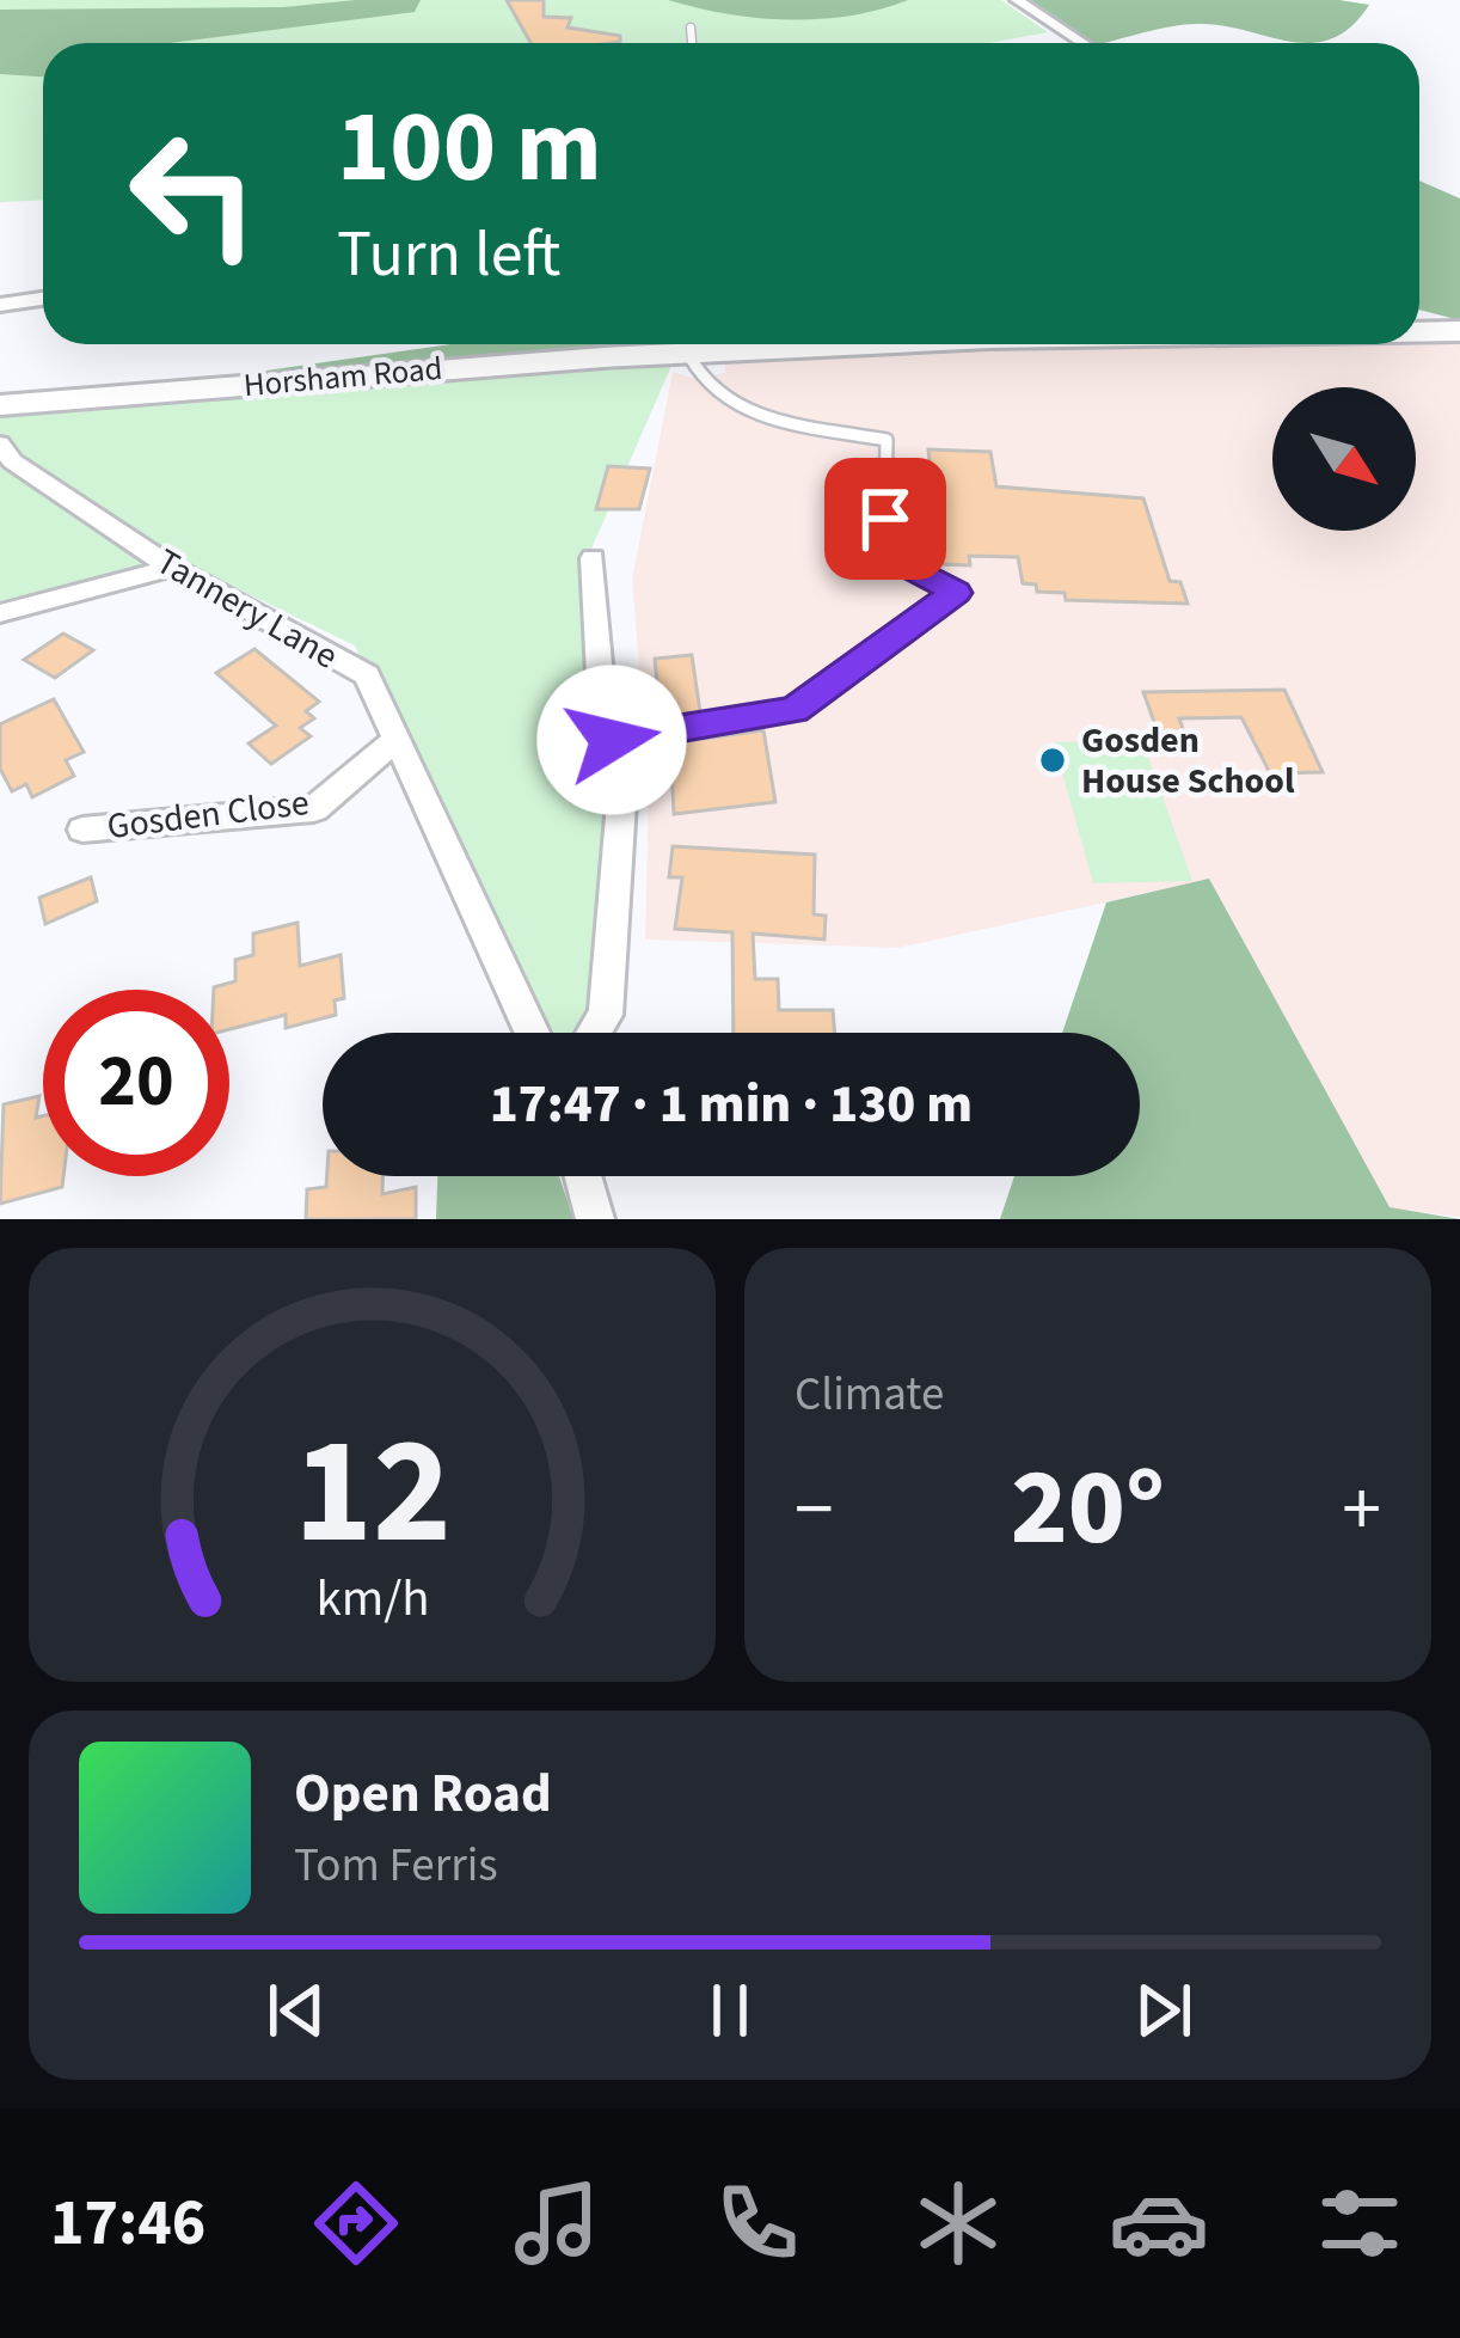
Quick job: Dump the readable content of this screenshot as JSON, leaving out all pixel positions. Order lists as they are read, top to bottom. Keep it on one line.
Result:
{"streets":{"main road":["Horsham Road"],"street":["Tannery Lane","Gosden Close"]},"crossings":[["Tannery Lane","Gosden Close"]],"places":["Gosden House School"],"north":"bottom right","page":{"turn":["100 m","Turn left"],"limit":"20","trip":"17:47 · 1 min · 130 m","tile":"Climate","heat":["−","20°","+"],"song":["Open Road","Tom Ferris"],"tabs":"17:46","gauge":["12","km/h"]}}
